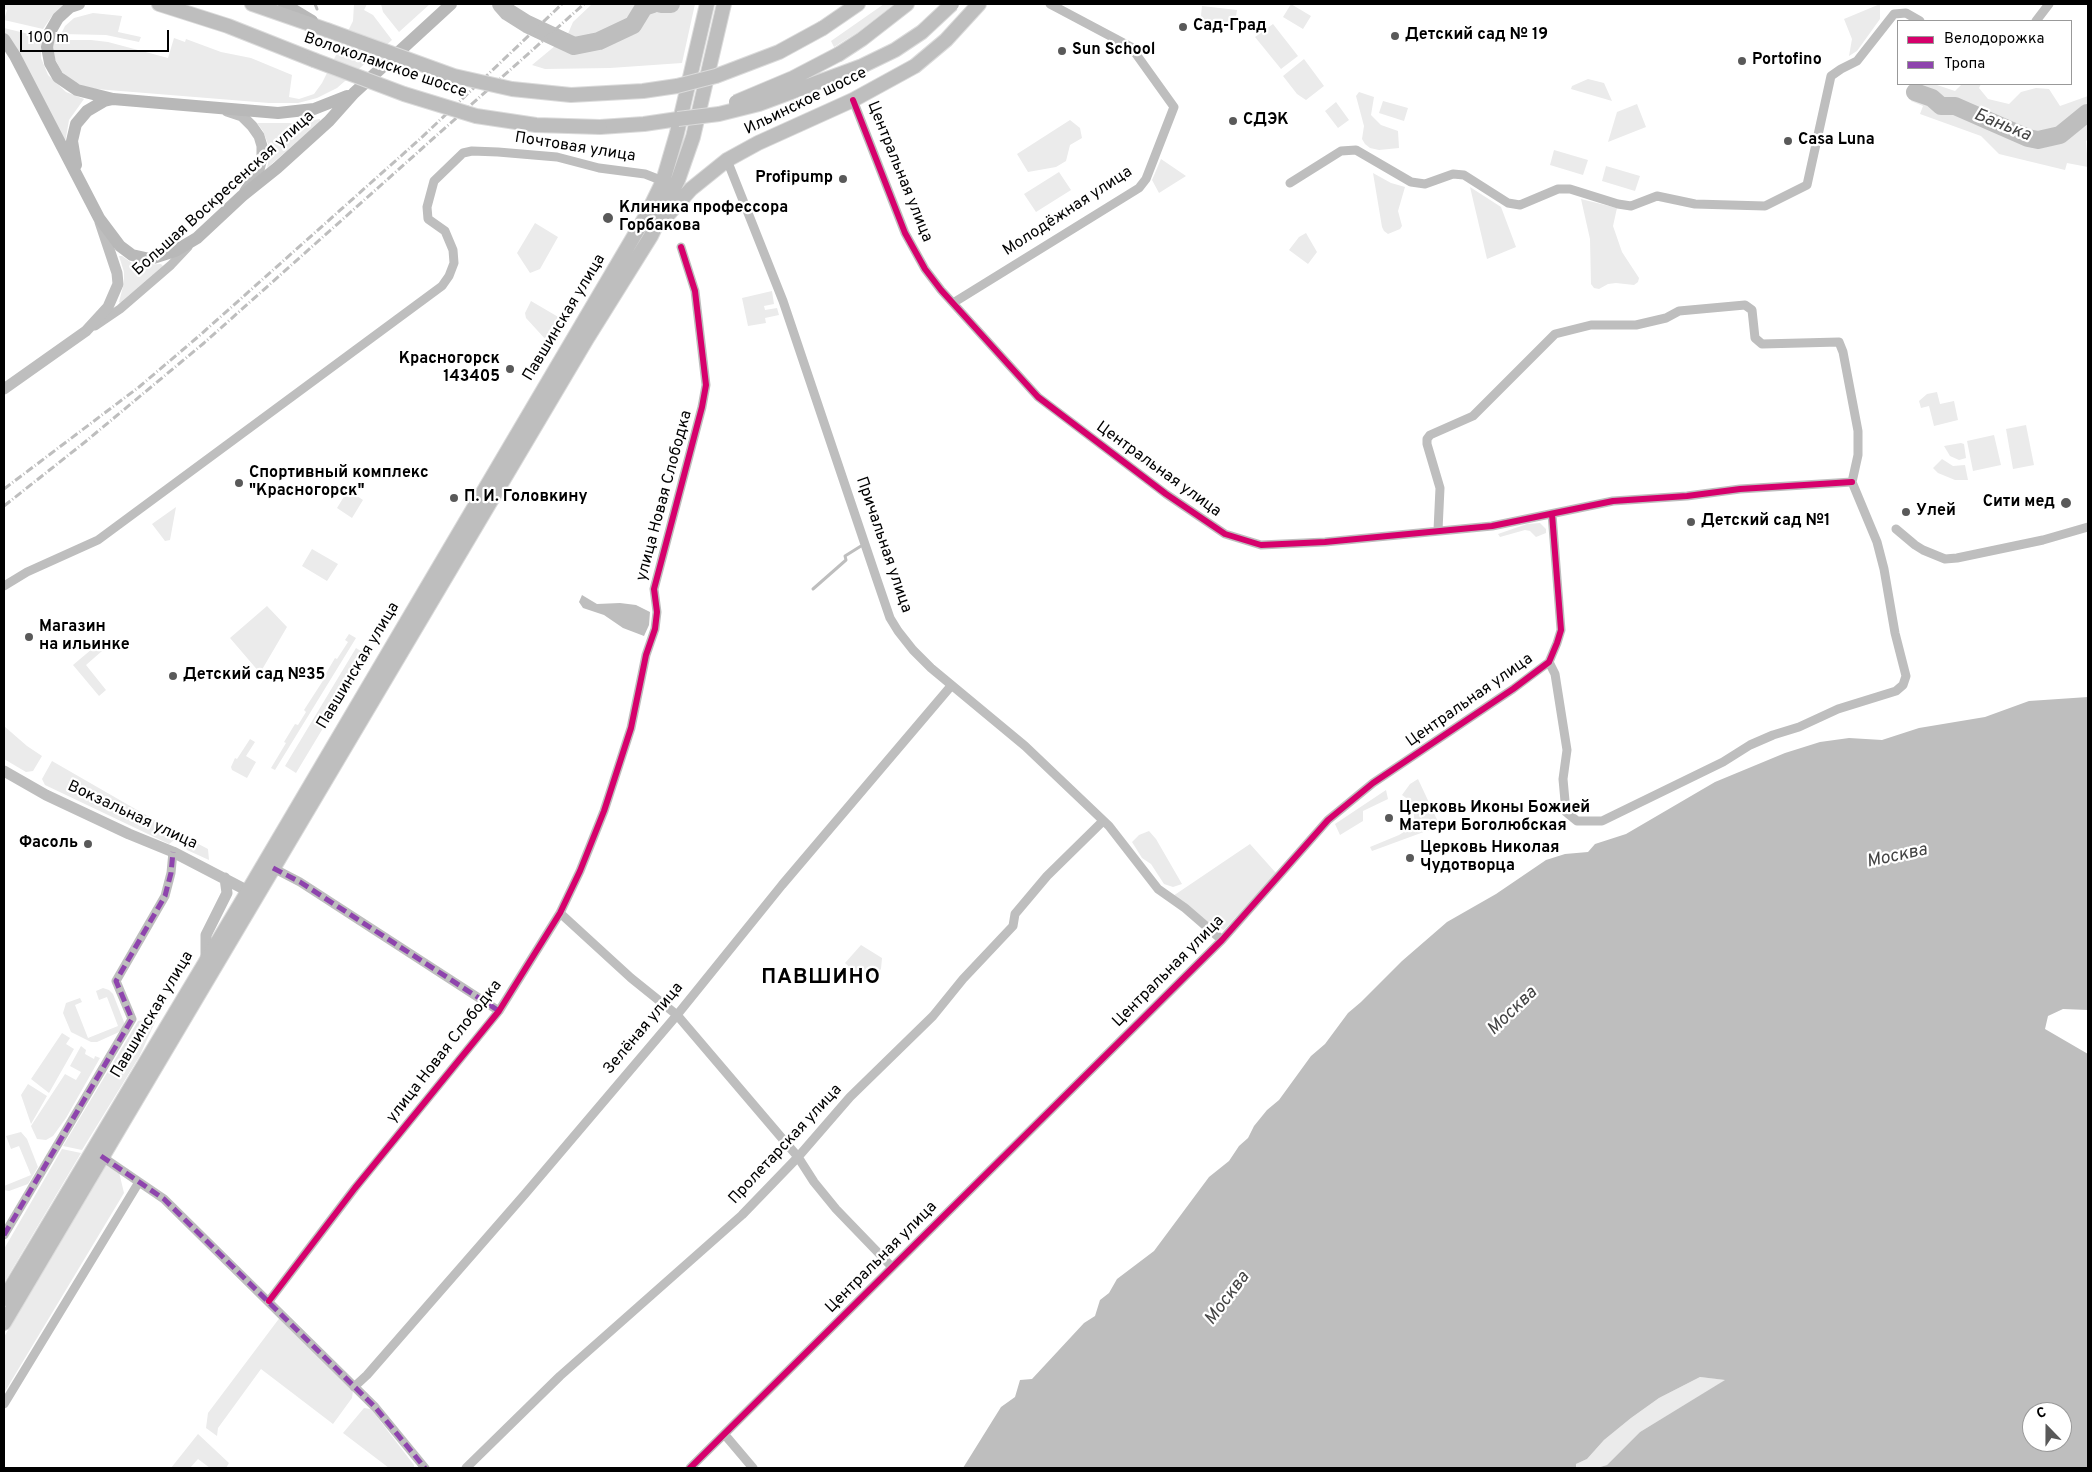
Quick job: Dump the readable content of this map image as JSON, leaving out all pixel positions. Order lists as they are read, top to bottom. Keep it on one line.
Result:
{"streets":{"main road":["Волоколамское шоссе","Ильинское шоссе","Большая Воскресенская улица","Павшинская улица"],"street":["Почтовая улица","Центральная улица","Молодёжная улица","улица Новая Слободка","Причальная улица","Вокзальная улица","Зелёная улица","Пролетарская улица"]},"crossings":[["Ильинское шоссе","Центральная улица"],["Ильинское шоссе","Павшинская улица"],["Ильинское шоссе","Причальная улица"],["Почтовая улица","Павшинская улица"],["Центральная улица","Молодёжная улица"],["Центральная улица","Причальная улица"],["Павшинская улица","Вокзальная улица"],["Причальная улица","Зелёная улица"],["Причальная улица","Пролетарская улица"]],"districts":["ПАВШИНО"],"water":["Банька","Москва"],"places":["Сад-Град","Детский сад № 19","Sun School","Portofino","СДЭК","Casa Luna","Profipump","Клиника профессора Горбакова","Красногорск 143405","Спортивный комплекс \"Красногорск\"","П. И. Головкину","Сити мед","Улей","Детский сад №1","Магазин на ильинке","Детский сад №35","Церковь Иконы Божией Матери Боголюбская","Фасоль","Церковь Николая Чудотворца"],"legend":["Велодорожка","Тропа"],"scale_bar":"100 m","north":"top"}
